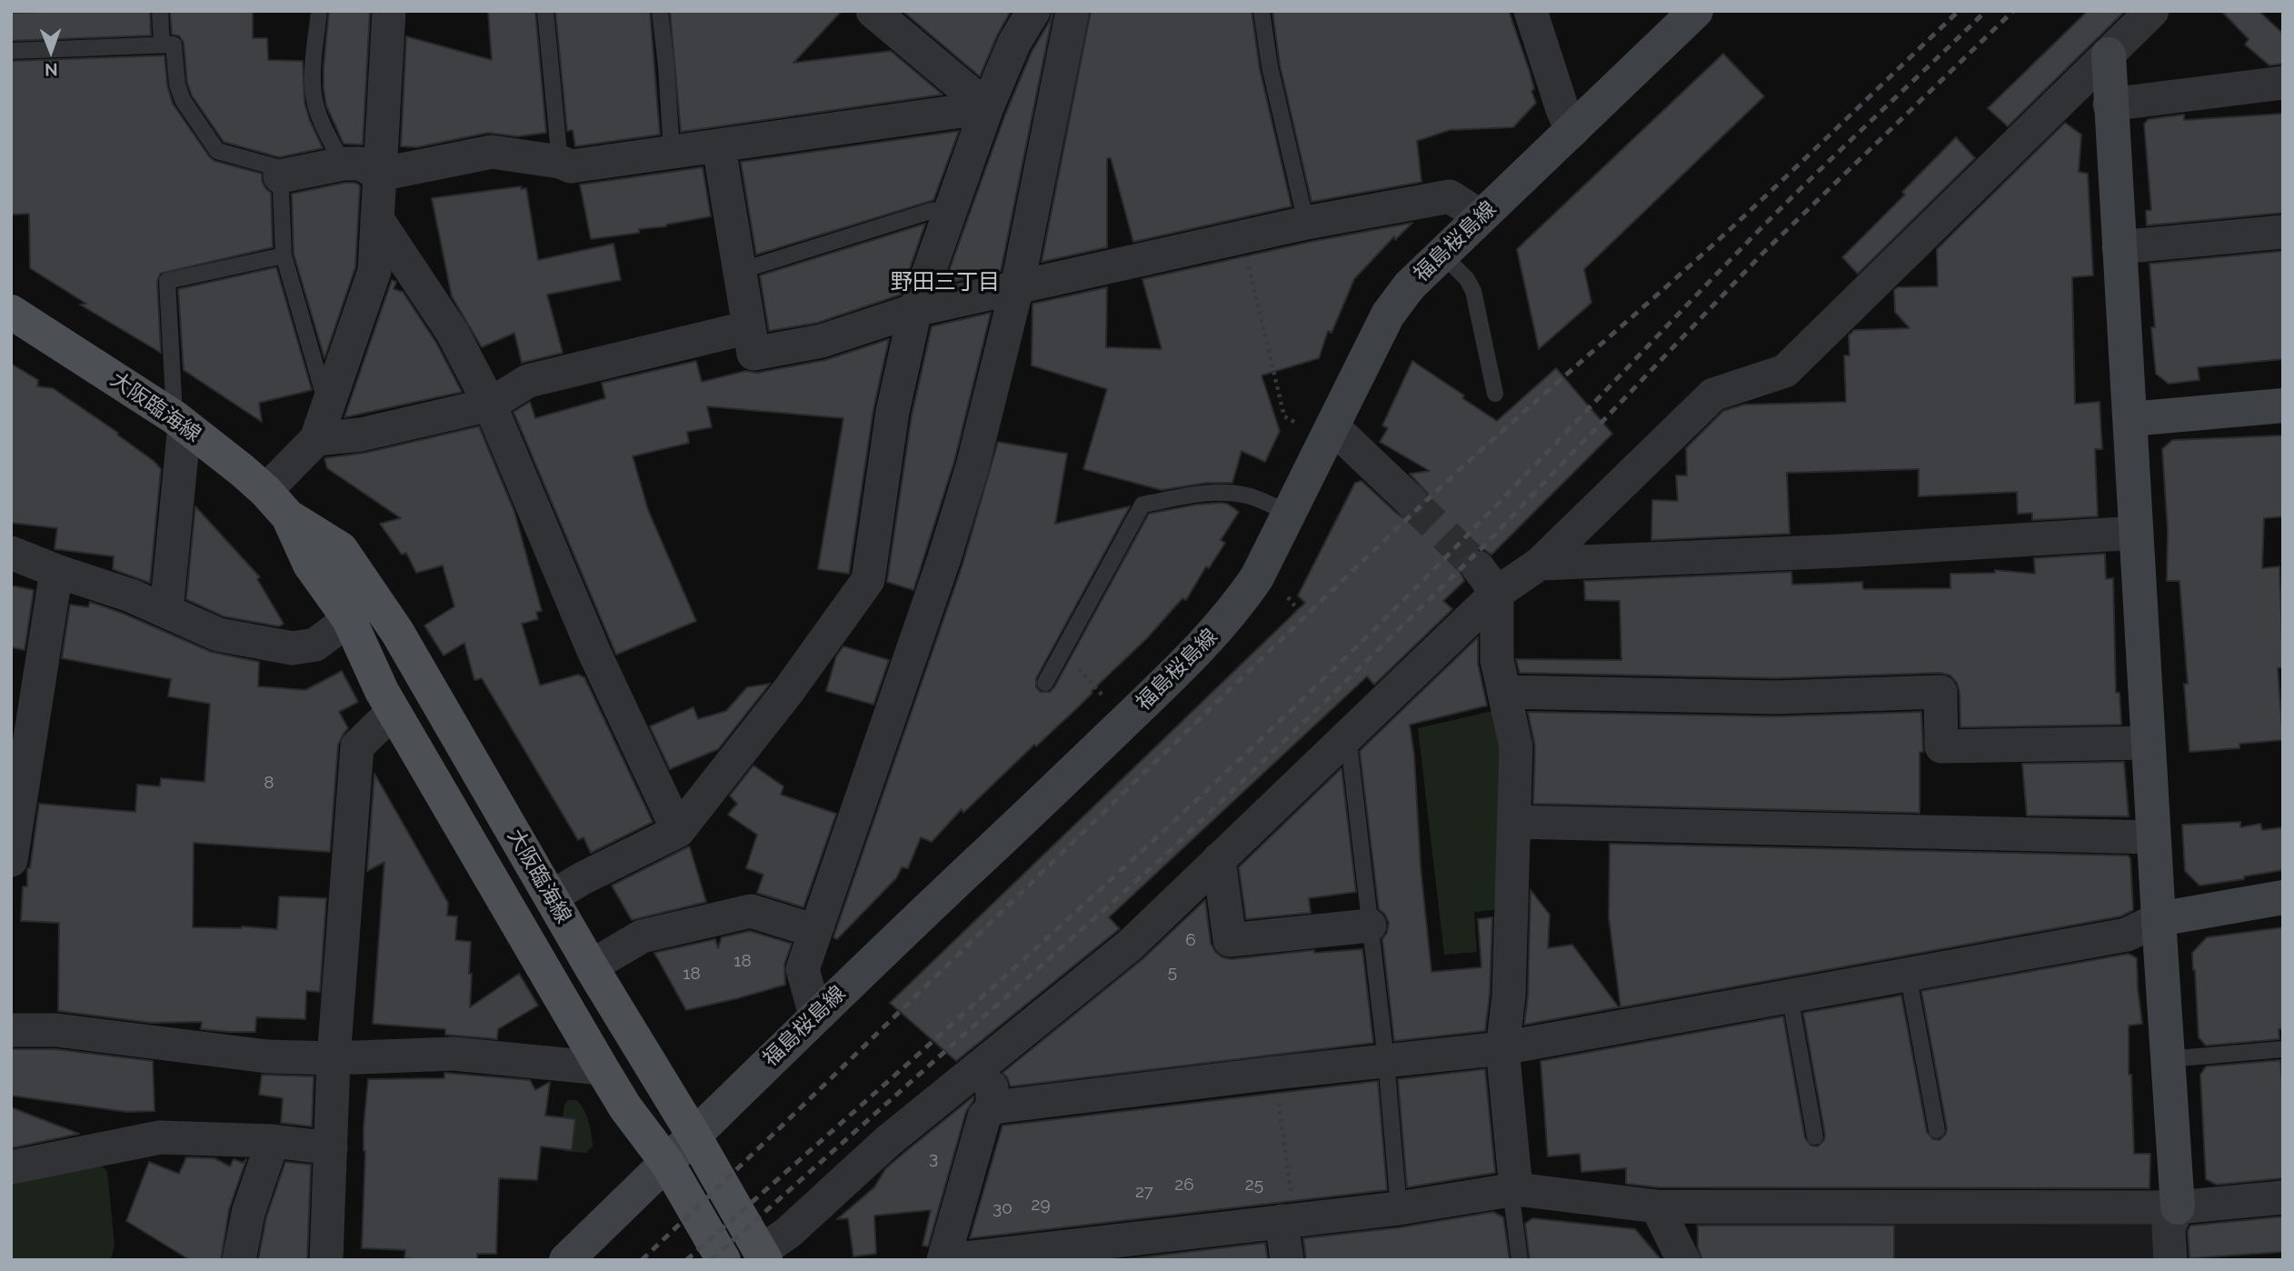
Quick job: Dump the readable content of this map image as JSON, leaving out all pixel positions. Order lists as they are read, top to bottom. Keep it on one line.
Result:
{"streets":{"main road":["大阪臨海線"],"street":["福島桜島線"]},"crossings":[["福島桜島線","大阪臨海線"]],"districts":["野田三丁目"],"house_numbers":["8","6","18","5","18","3","26","25","27","29","30"],"north":"bottom"}
